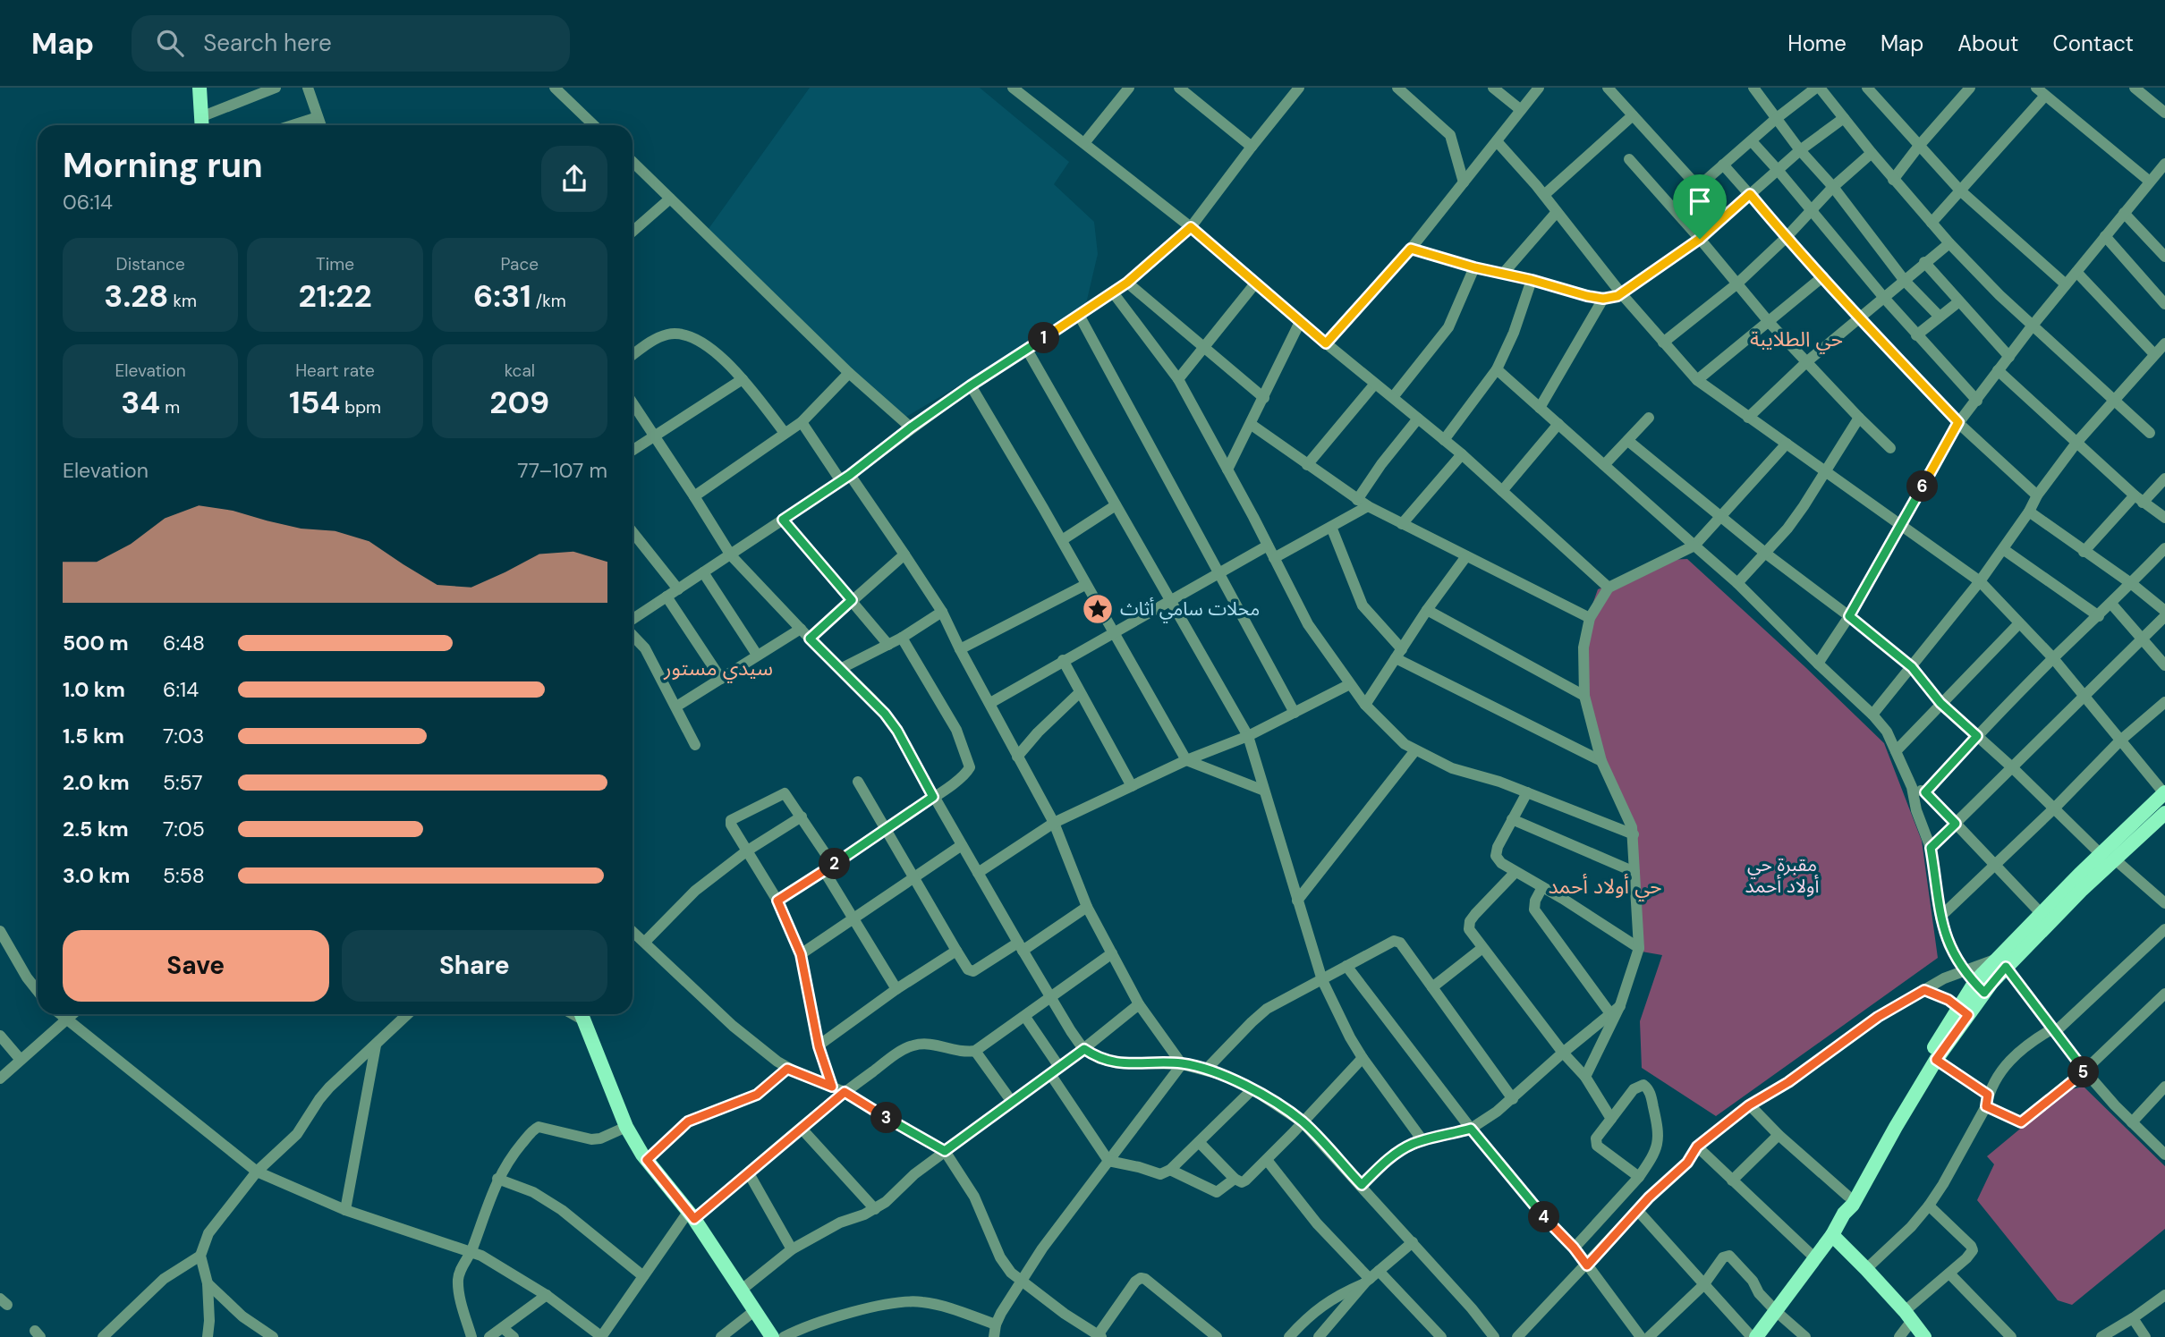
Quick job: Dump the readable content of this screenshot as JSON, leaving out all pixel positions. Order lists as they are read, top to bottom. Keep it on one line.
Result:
{"districts":["حي الطلايبة","سيدي مستور","حي أولاد أحمد"],"parks":["مقبرة حي أولاد أحمد"],"places":{"place":["محلات سامي أثاث"]},"page":{"header":"Map","search":"Search here","nav":["Home","Map","About","Contact"],"heading":["Morning run","06:14"],"stats":[["Distance","3.28 km"],["Time","21:22"],["Pace","6:31 /km"],["Elevation","34 m"],["Heart rate","154 bpm"],["kcal","209"]],"pins":["1","6","2","5","3","4"],"chart":["Elevation","77–107 m"],"list":[{"name":"500 m","note":"6:48"},{"name":"1.0 km","note":"6:14"},{"name":"1.5 km","note":"7:03"},{"name":"2.0 km","note":"5:57"},{"name":"2.5 km","note":"7:05"},{"name":"3.0 km","note":"5:58"}],"buttons":["Save","Share"]}}
